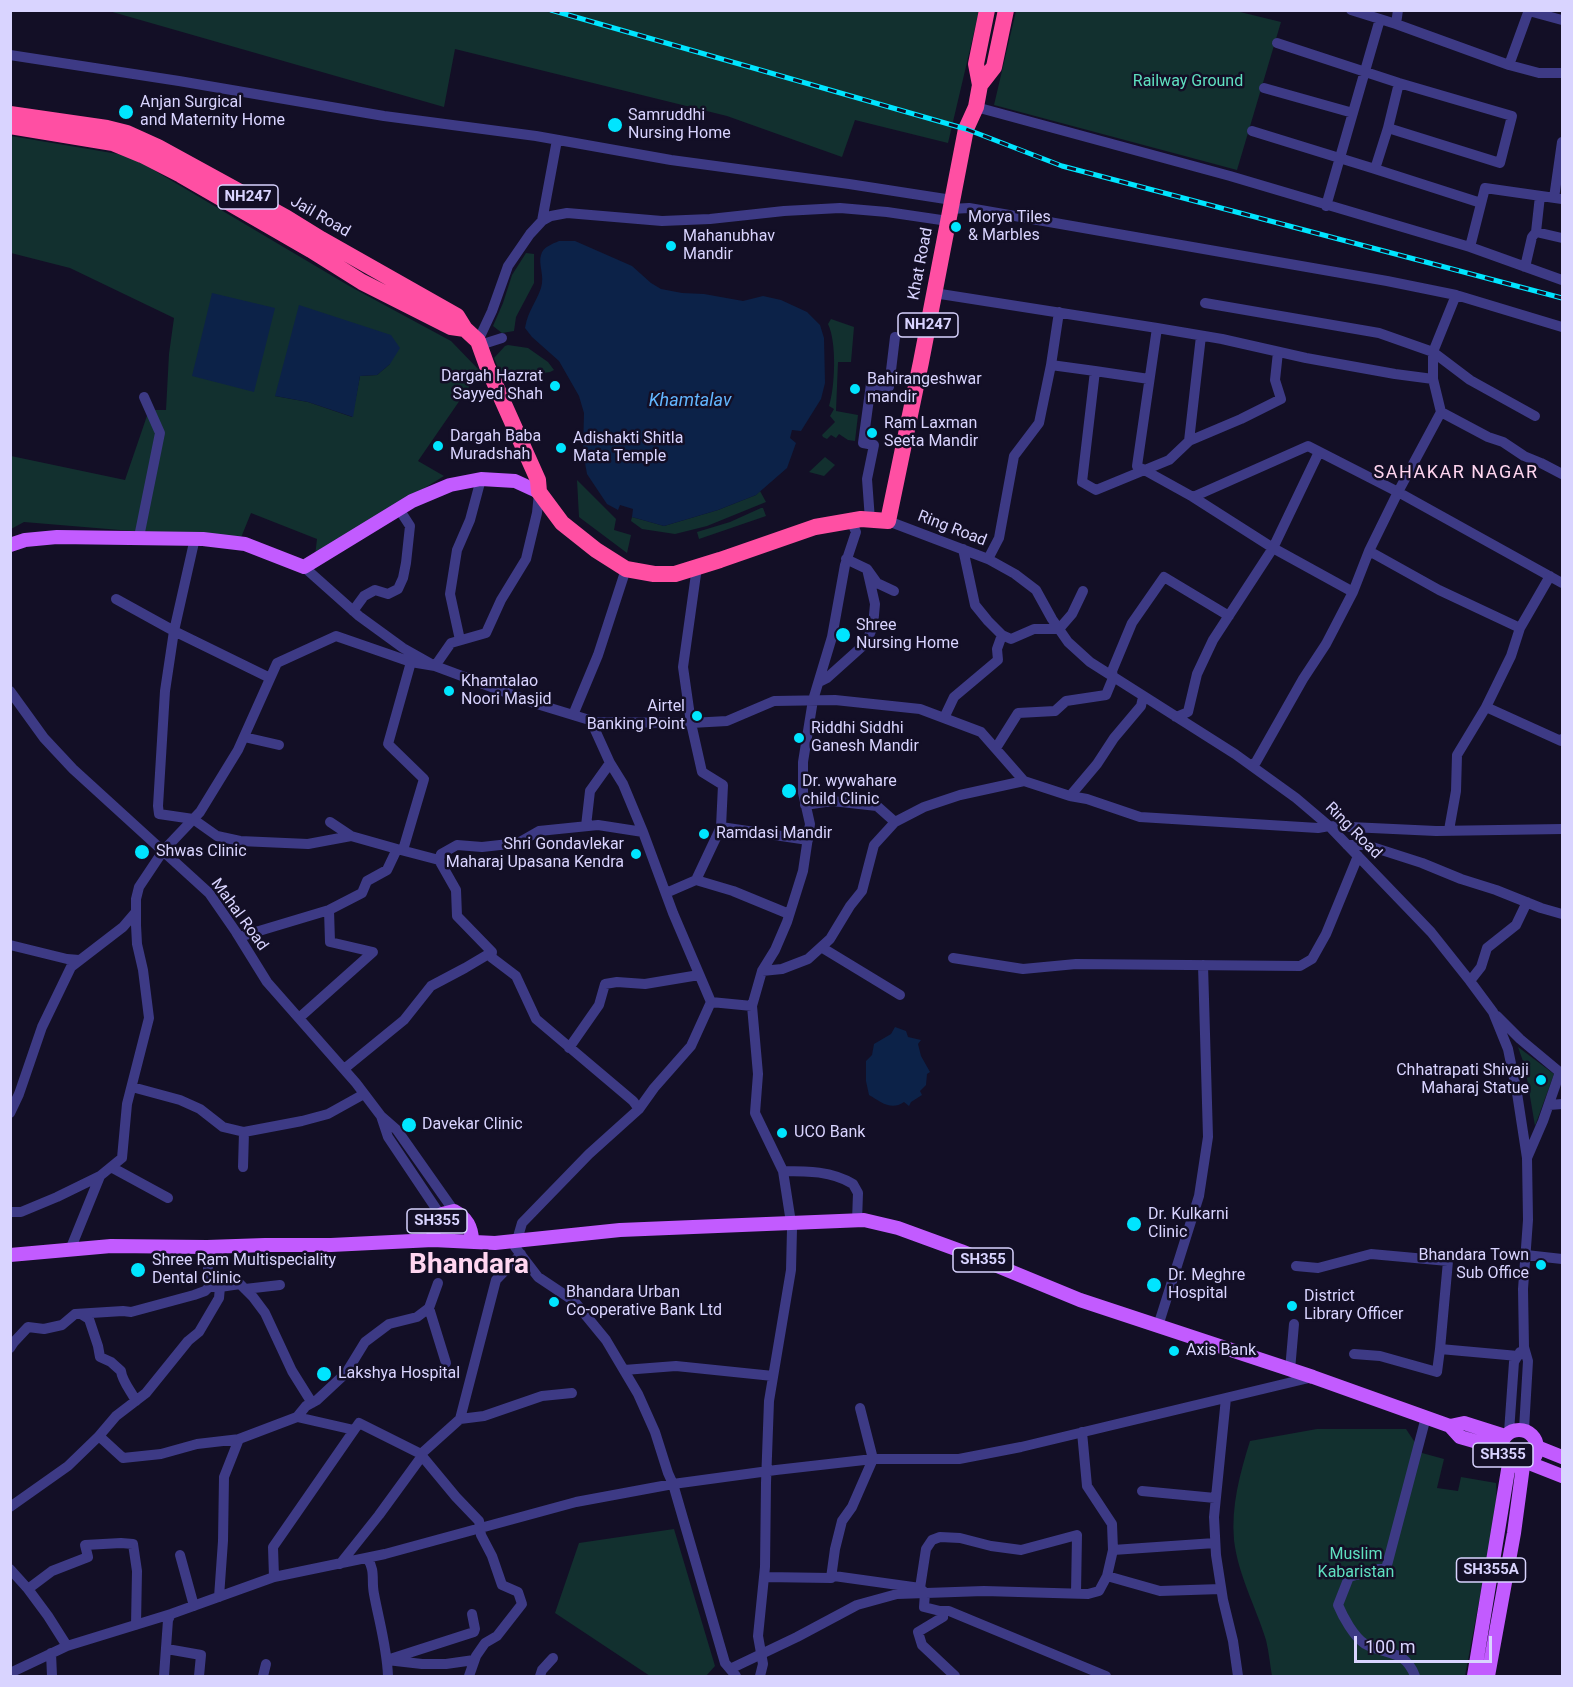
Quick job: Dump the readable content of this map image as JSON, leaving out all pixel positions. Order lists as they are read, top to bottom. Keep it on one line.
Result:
{"streets":{"highway":["NH247","Jail Road","Khat Road"],"main road":["SH355","SH355A"],"street":["Ring Road","Mahal Road"]},"crossings":[["NH247","Jail Road"],["NH247","Khat Road"],["NH247","Ring Road"],["Khat Road","Ring Road"],["Ring Road","SH355"],["Ring Road","SH355A"],["Mahal Road","SH355"],["SH355","SH355A"]],"districts":["SAHAKAR NAGAR","Bhandara"],"water":["Khamtalav"],"parks":["Railway Ground","Muslim Kabaristan"],"places":["Anjan Surgical and Maternity Home","Samruddhi Nursing Home","Morya Tiles & Marbles","Mahanubhav Mandir","Dargah Hazrat Sayyed Shah","Bahirangeshwar mandir","Ram Laxman Seeta Mandir","Dargah Baba Muradshah","Adishakti Shitla Mata Temple","Shree Nursing Home","Khamtalao Noori Masjid","Airtel Banking Point","Riddhi Siddhi Ganesh Mandir","Dr. wywahare child Clinic","Ramdasi Mandir","Shwas Clinic","Shri Gondavlekar Maharaj Upasana Kendra","Chhatrapati Shivaji Maharaj Statue","Davekar Clinic","UCO Bank","Dr. Kulkarni Clinic","Bhandara Town Sub Office","Shree Ram Multispeciality Dental Clinic","Dr. Meghre Hospital","Bhandara Urban Co-operative Bank Ltd","District Library Officer","Axis Bank","Lakshya Hospital"],"scale_bar":"100 m"}
